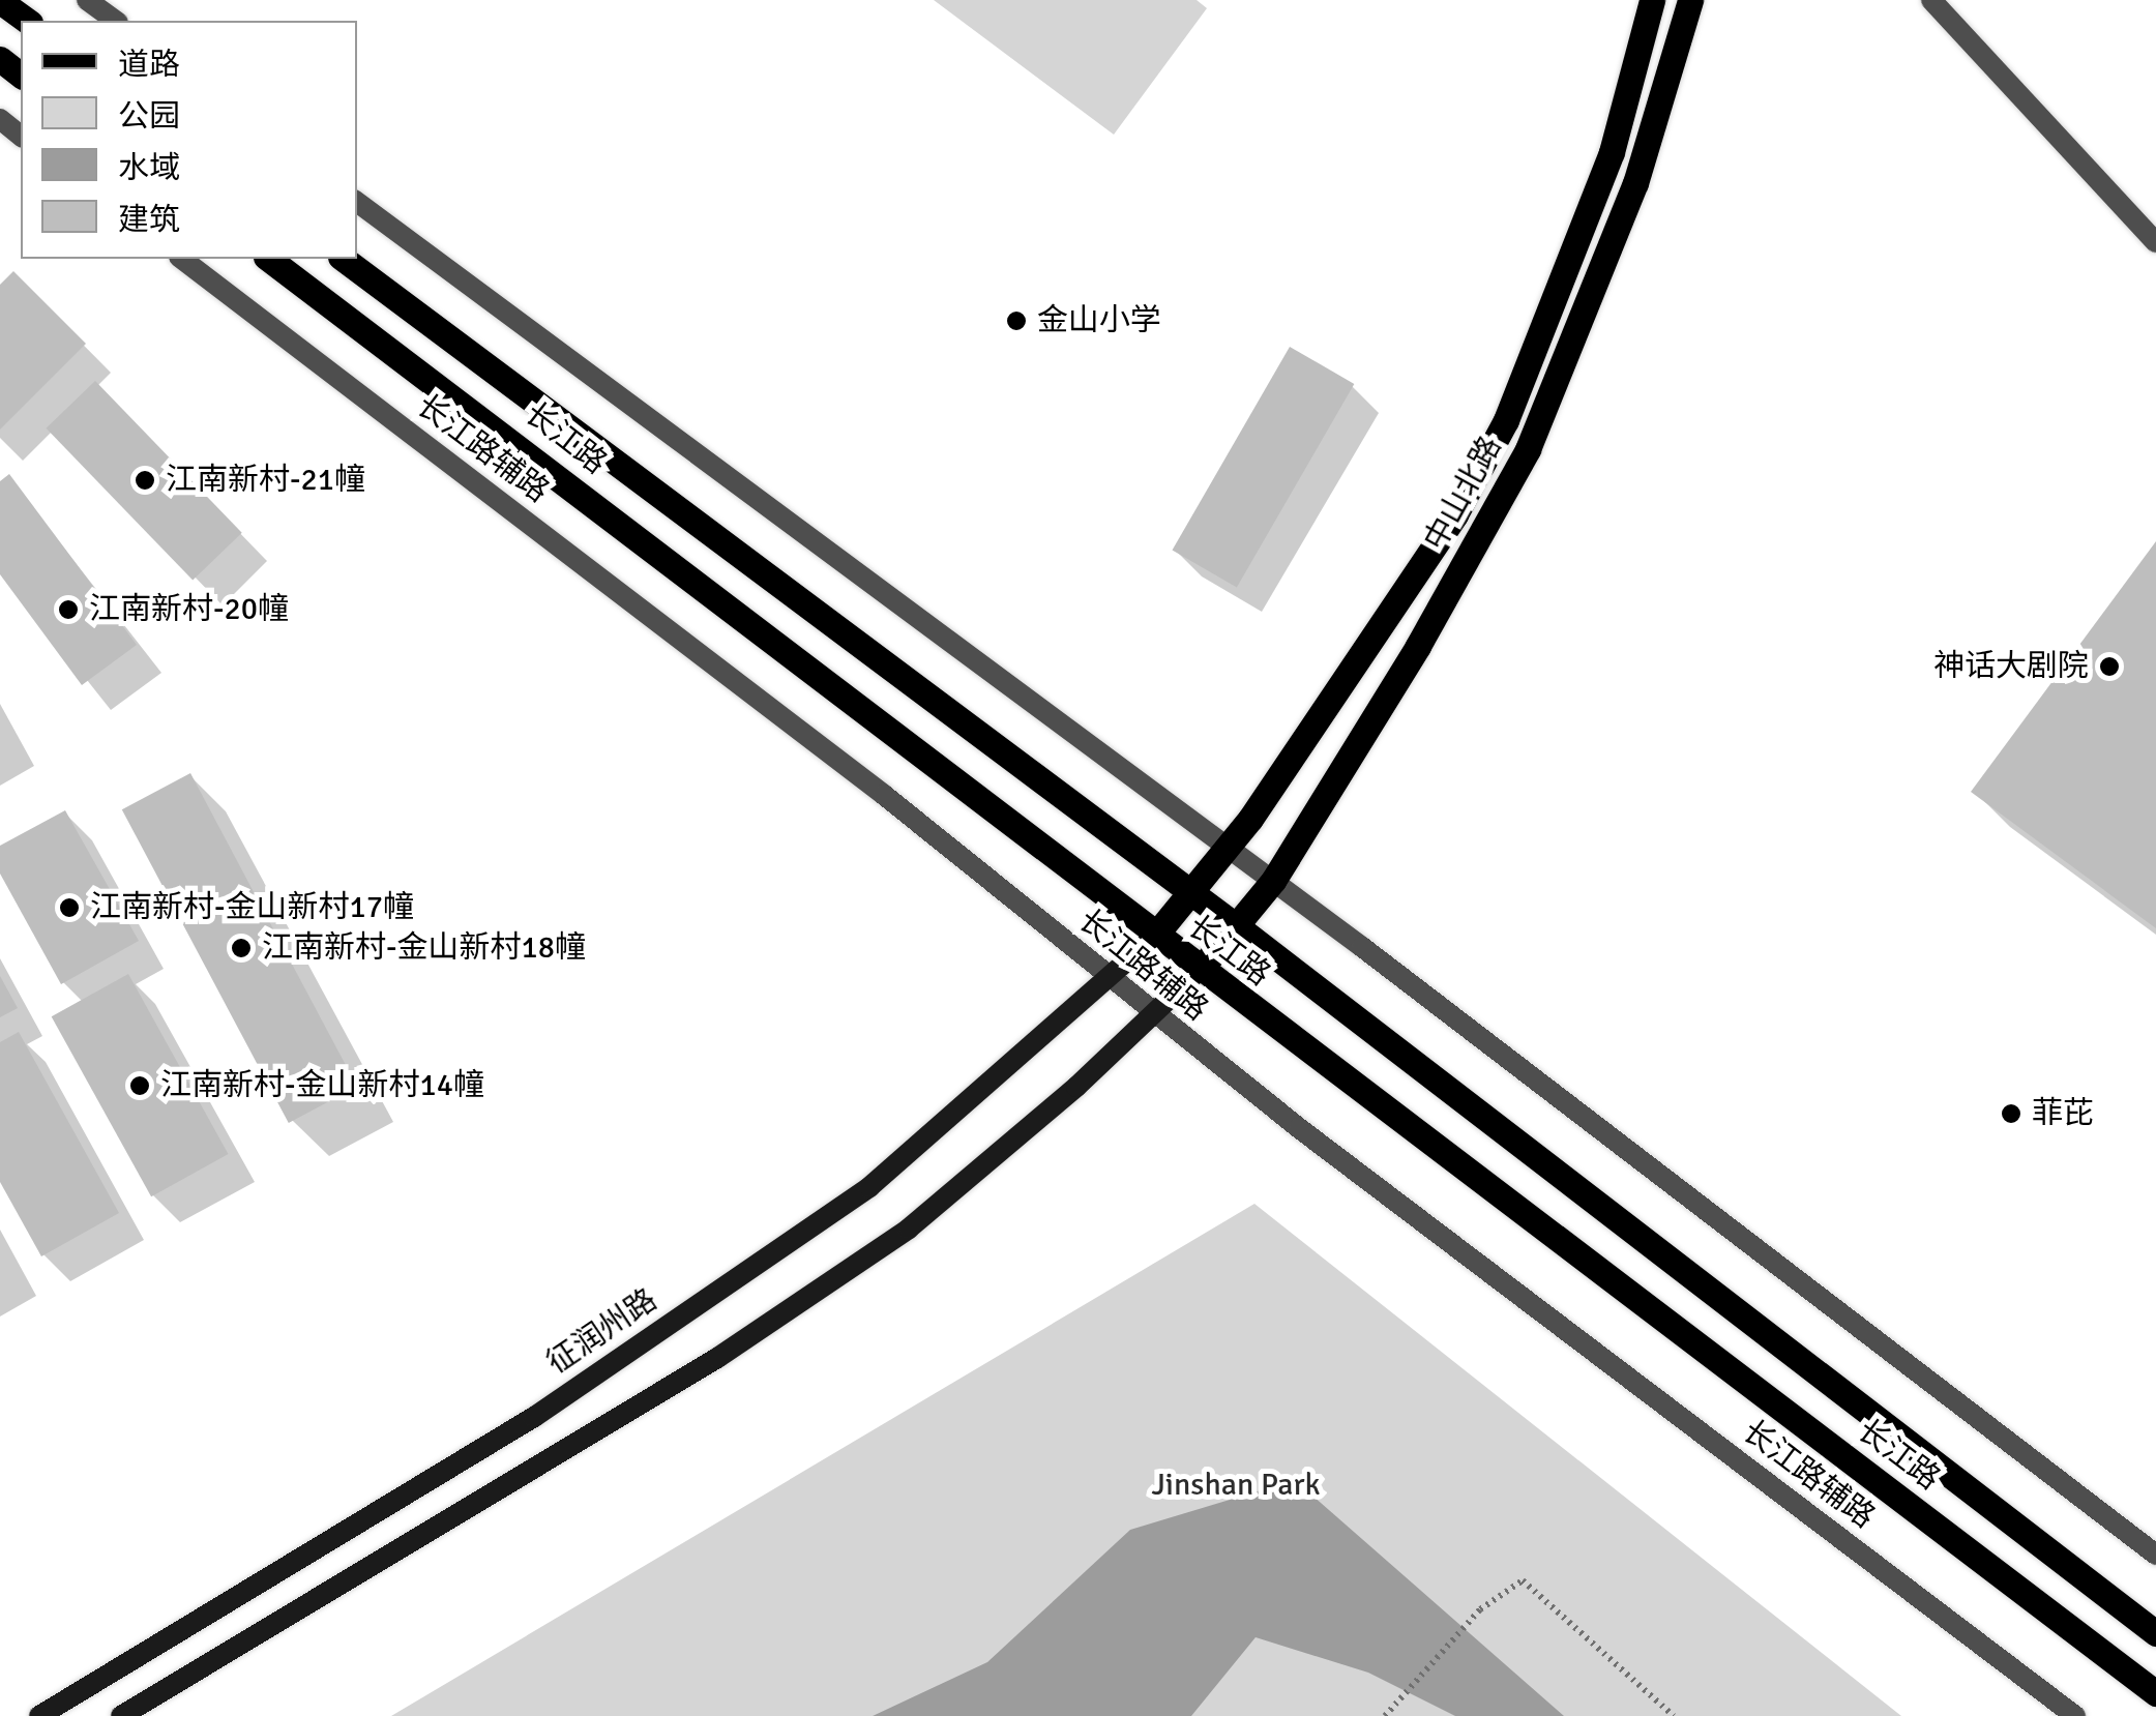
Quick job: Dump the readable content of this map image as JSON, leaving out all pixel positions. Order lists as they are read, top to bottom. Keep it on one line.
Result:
{"streets":{"main road":["长江路","中山北路","征润州路"],"street":["长江路辅路"]},"crossings":[["长江路","中山北路"],["长江路","征润州路"],["长江路辅路","征润州路"],["中山北路","征润州路"]],"parks":["Jinshan Park"],"places":["金山小学","江南新村-21幢","江南新村-20幢","神话大剧院","江南新村-金山新村17幢","江南新村-金山新村18幢","江南新村-金山新村14幢","菲芘"],"legend":["道路","公园","水域","建筑"]}
